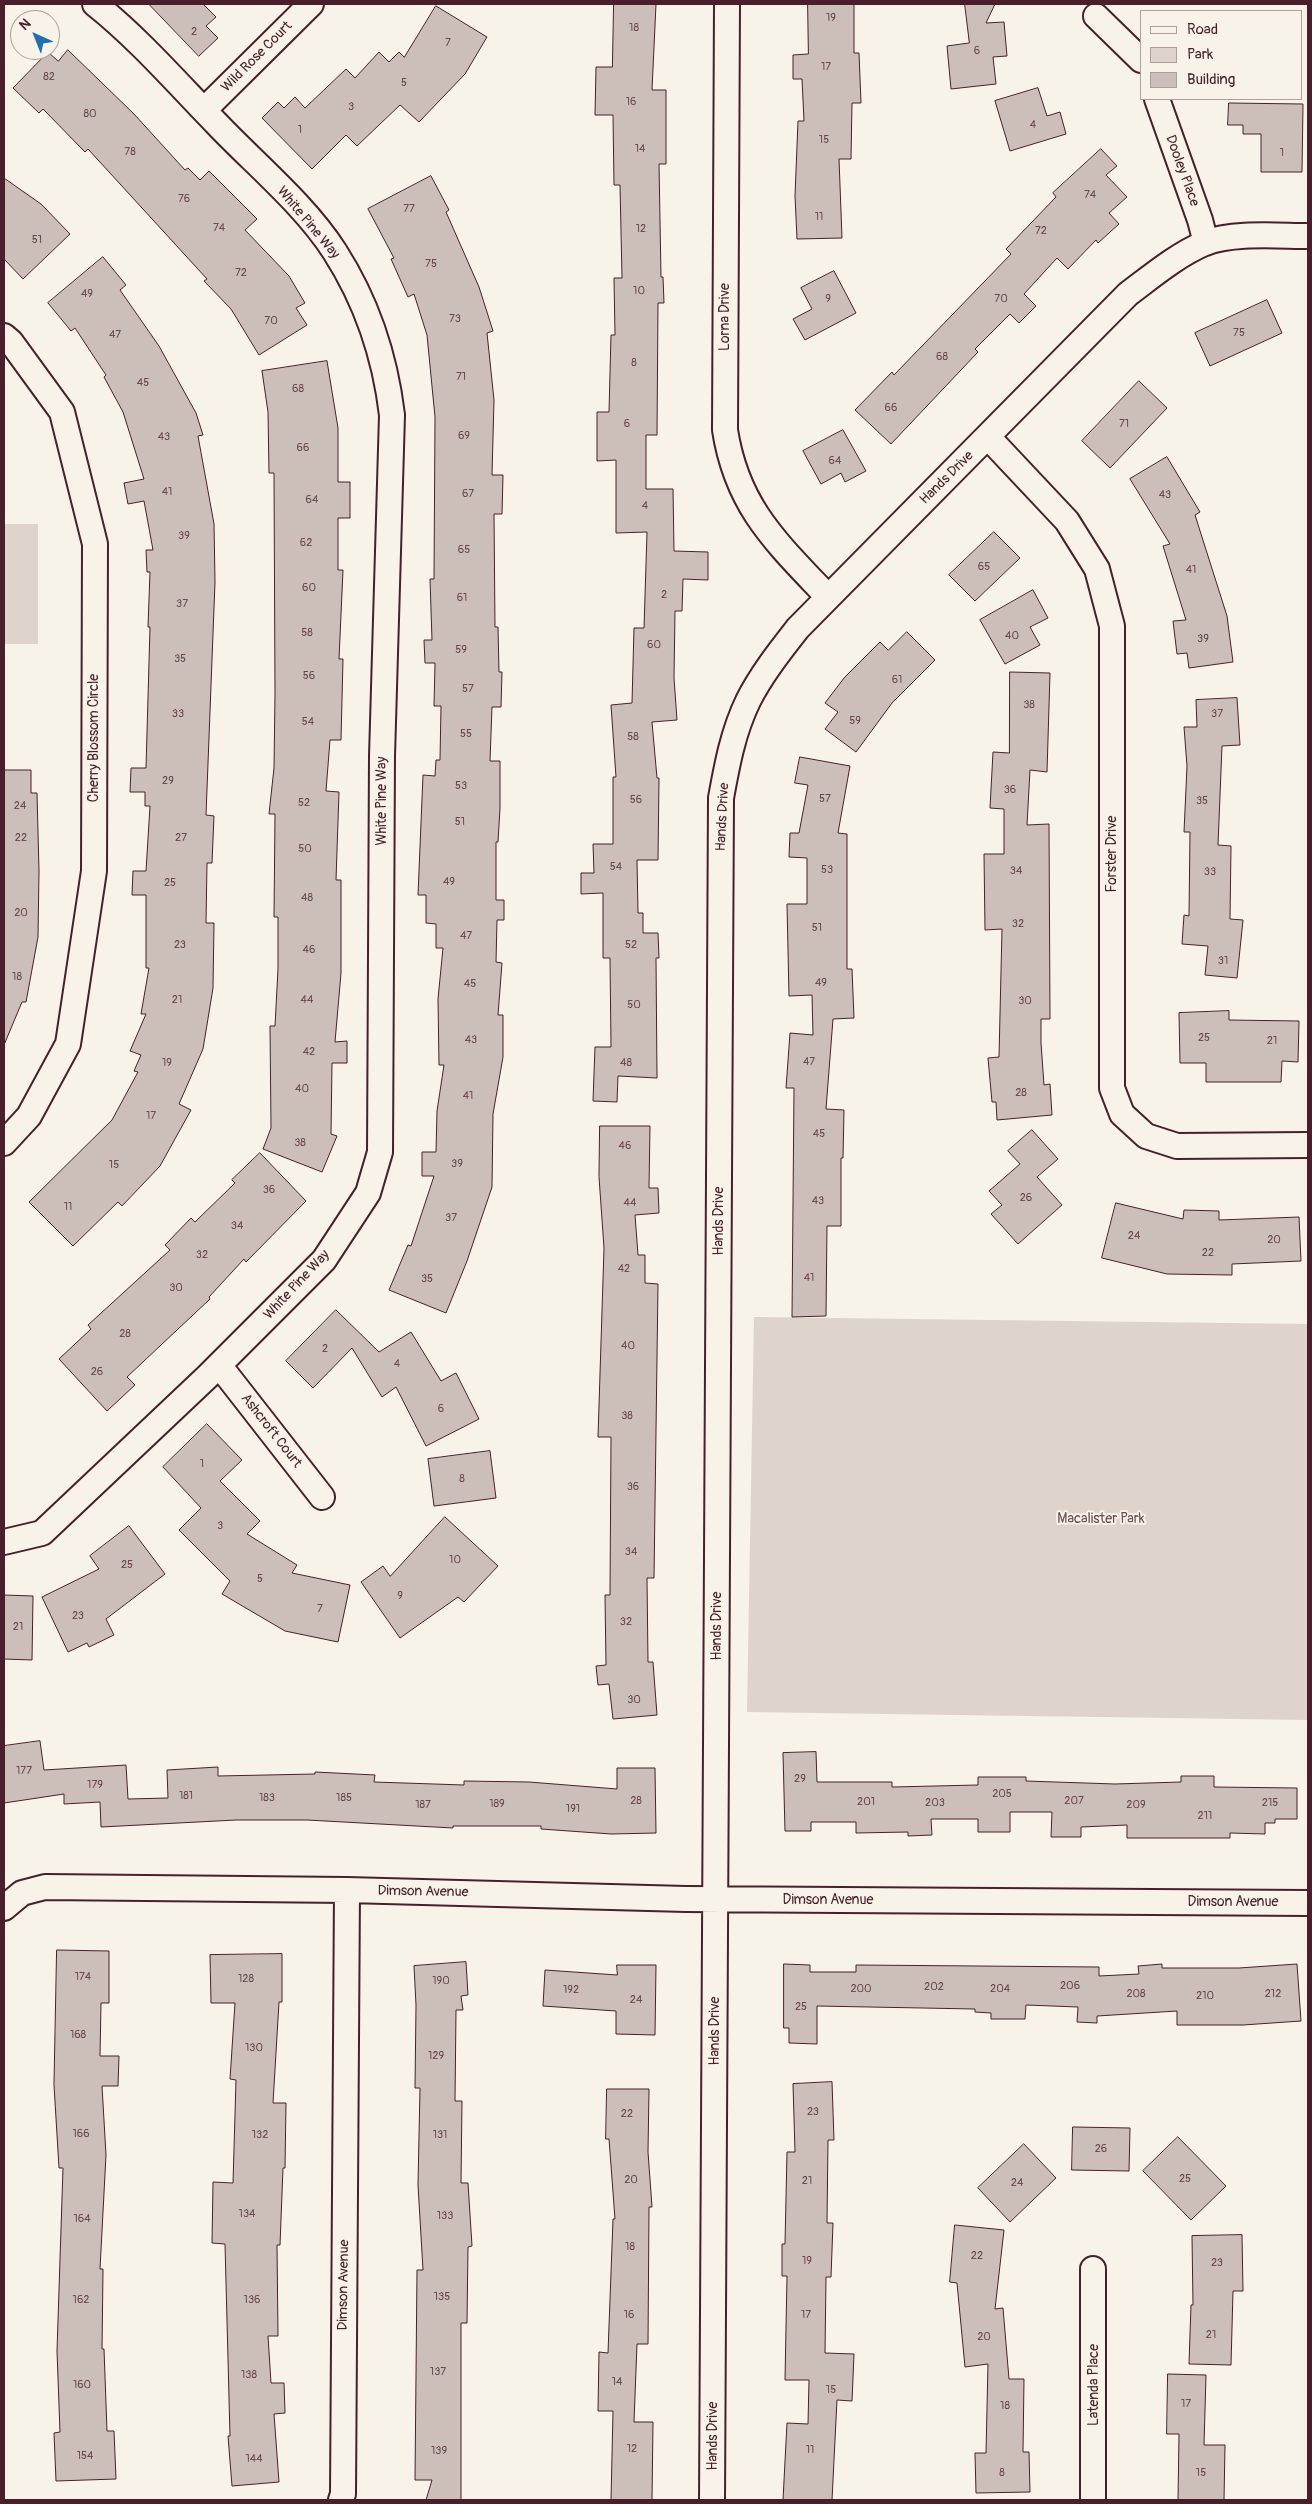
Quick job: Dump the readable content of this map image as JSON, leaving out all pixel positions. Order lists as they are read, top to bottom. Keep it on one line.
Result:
{"streets":{"street":["Wild Rose Court","Dooley Place","White Pine Way","Lorna Drive","Hands Drive","Cherry Blossom Circle","Forster Drive","Ashcroft Court","Dimson Avenue","Latenda Place"]},"crossings":[["Wild Rose Court","White Pine Way"],["Dooley Place","Hands Drive"],["White Pine Way","Ashcroft Court"],["Lorna Drive","Hands Drive"],["Hands Drive","Forster Drive"],["Hands Drive","Dimson Avenue"]],"parks":["Macalister Park"],"house_numbers":["19","18","2","7","6","17","82","5","16","3","80","4","1","15","14","78","1","74","76","77","11","74","12","72","51","75","72","10","49","9","70","73","70","75","47","68","8","71","45","68","66","6","71","69","43","66","64","41","67","43","64","4","39","62","65","65","41","60","2","61","37","58","40","39","60","59","35","56","61","57","38","33","37","59","54","55","58","29","53","36","57","56","35","52","24","51","22","27","50","54","53","34","33","49","25","48","20","32","51","47","23","52","46","31","18","49","45","21","44","30","50","25","43","21","42","47","19","48","40","28","41","17","45","38","46","39","15","36","26","43","44","11","37","34","24","20","22","32","42","41","35","30","28","40","2","4","26","6","38","1","8","36","3","34","10","25","5","9","7","23","32","21","30","177","29","179","205","181","183","185","28","207","201","203","215","189","187","209","191","211","174","128","190","206","202","200","204","192","208","212","210","24","25","168","130","129","23","22","166","132","131","26","25","20","21","24","134","133","164","18","22","19","23","135","162","136","16","17","21","20","137","138","14","160","15","17","18","12","11","139","154","144","8","15"],"legend":["Road","Park","Building"],"north":"top left"}
